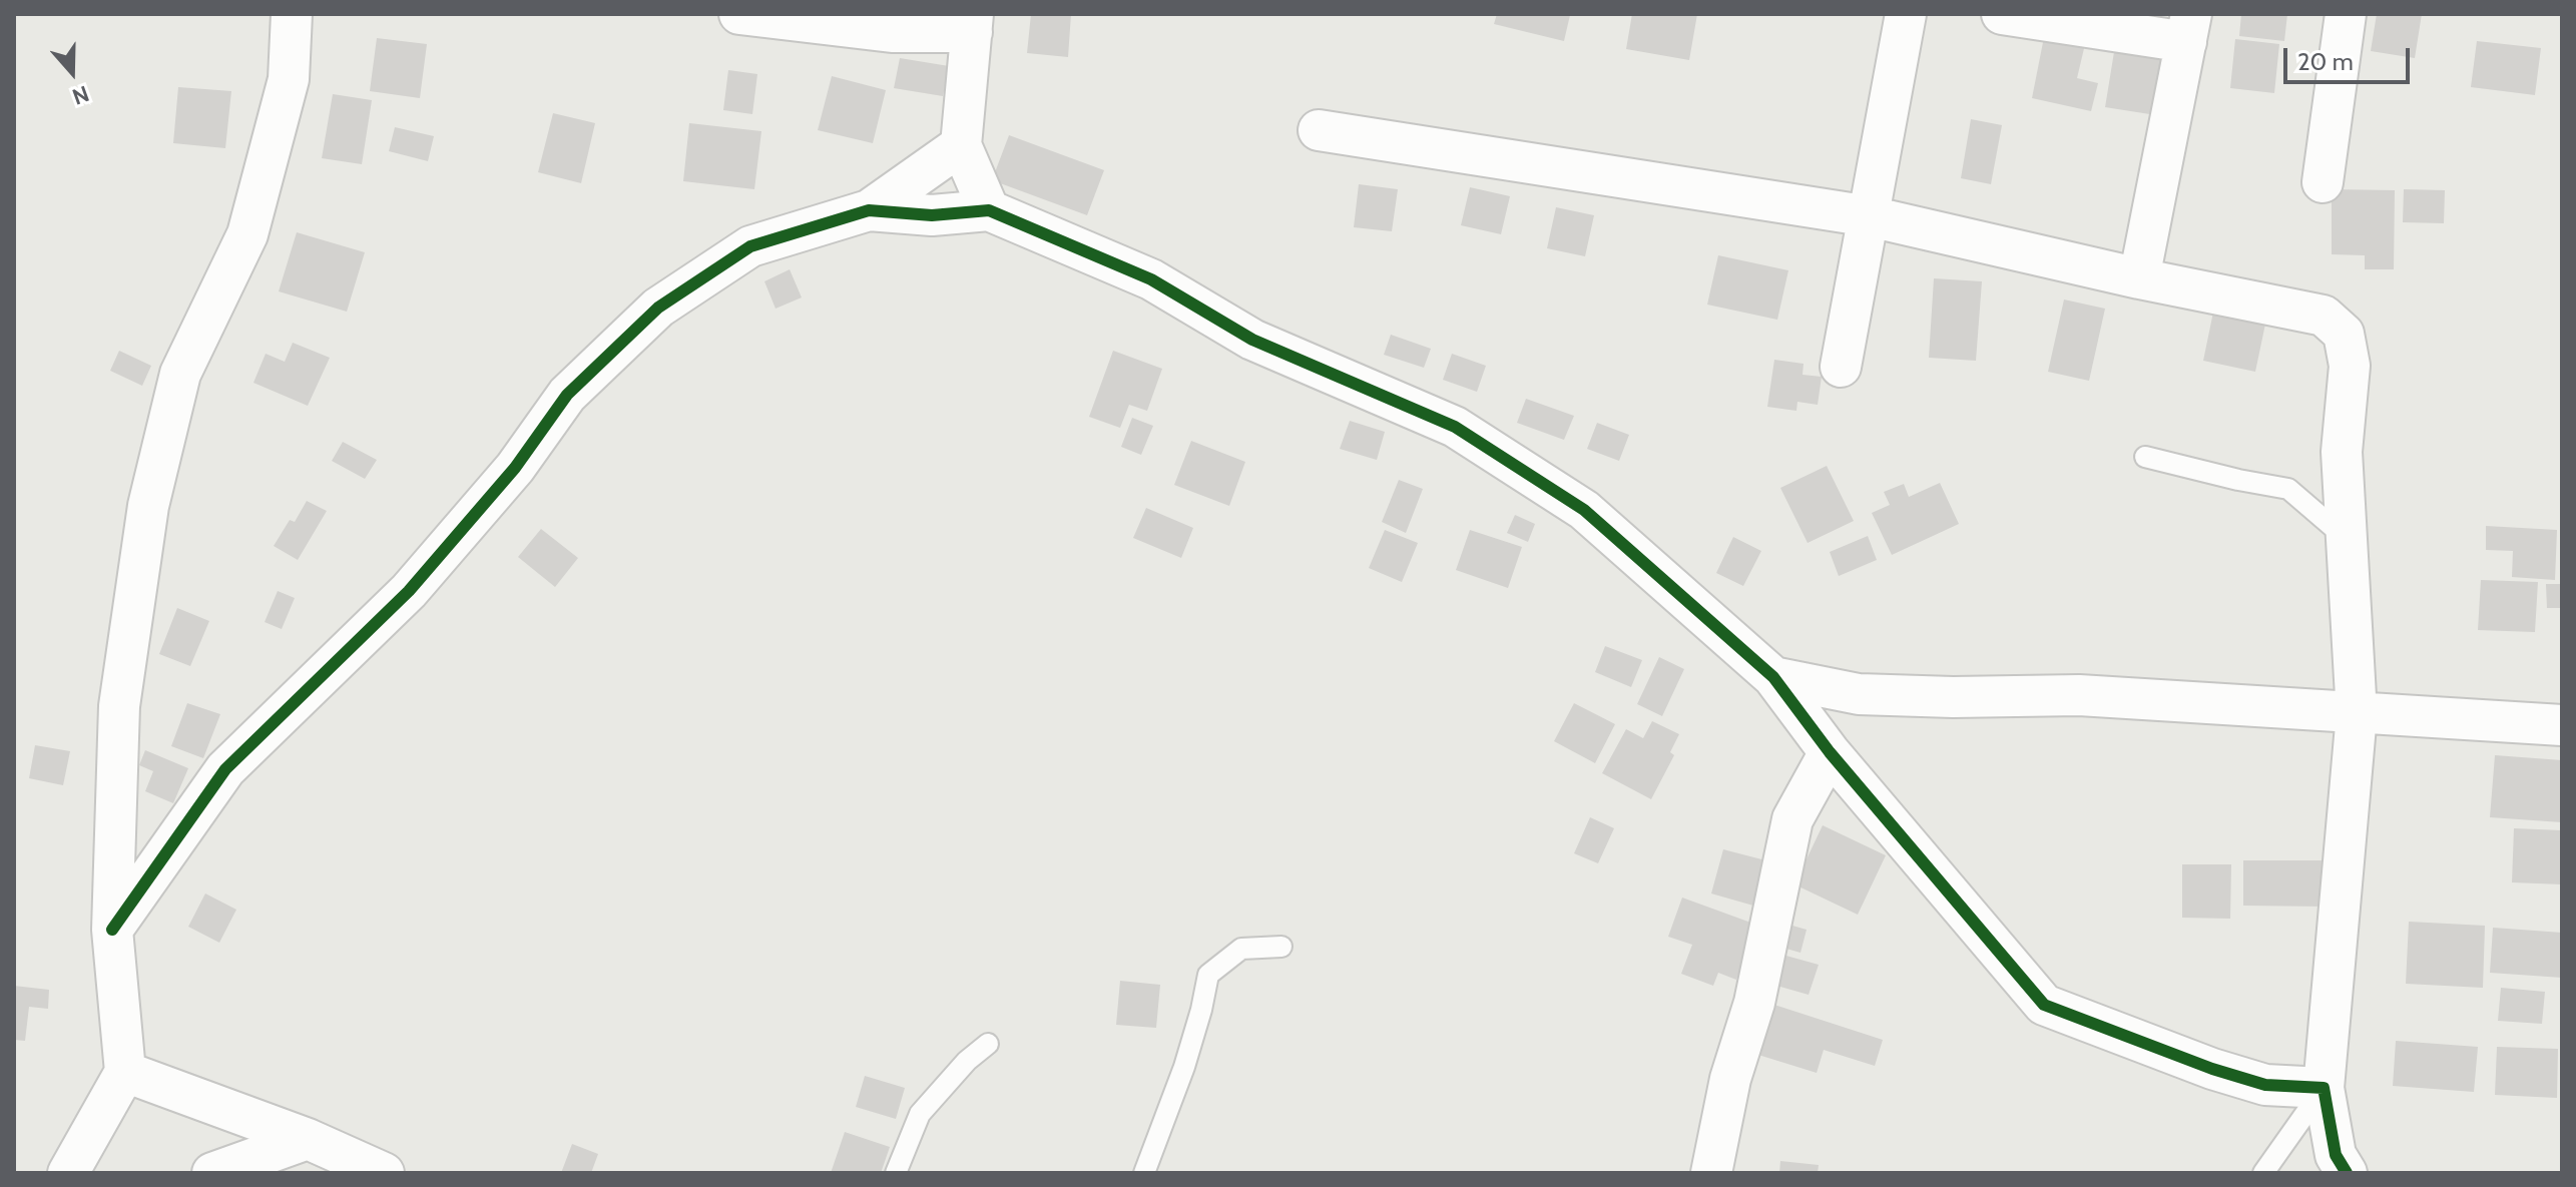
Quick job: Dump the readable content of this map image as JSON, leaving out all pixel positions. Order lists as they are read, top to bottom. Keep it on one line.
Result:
{"scale_bar":"20 m","north":"bottom"}
